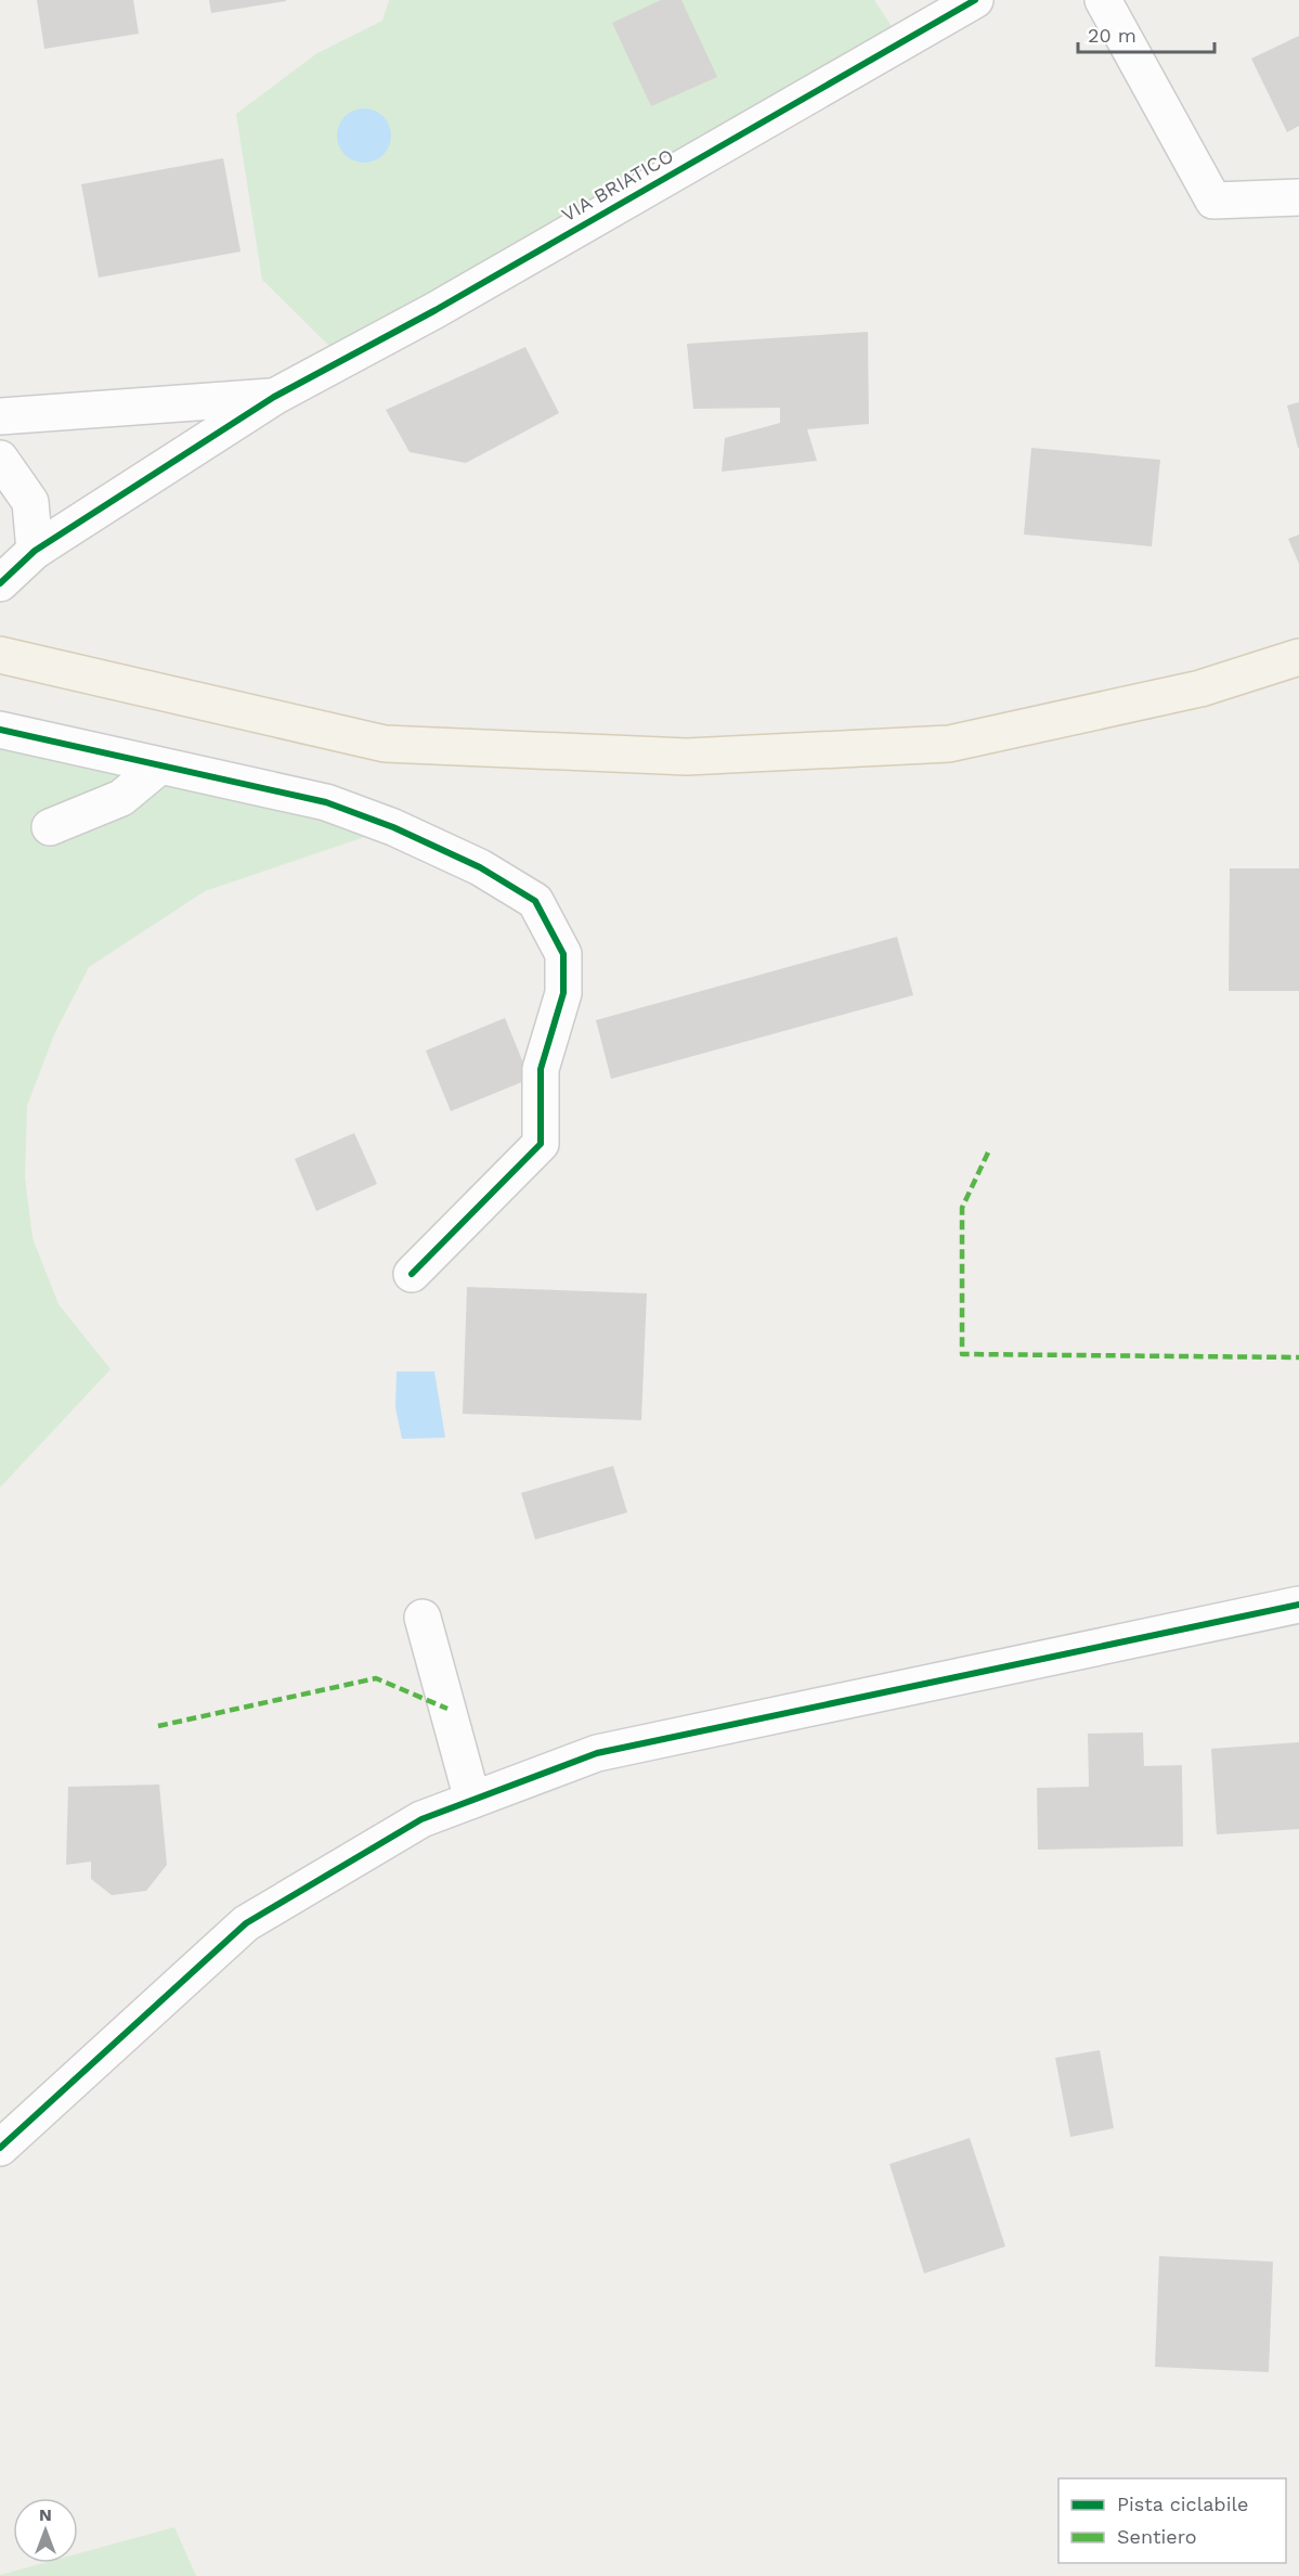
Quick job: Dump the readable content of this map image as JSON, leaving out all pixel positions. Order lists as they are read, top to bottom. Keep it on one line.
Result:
{"streets":{"street":["VIA BRIATICO"]},"legend":["Pista ciclabile","Sentiero"],"scale_bar":"20 m","north":"top"}
